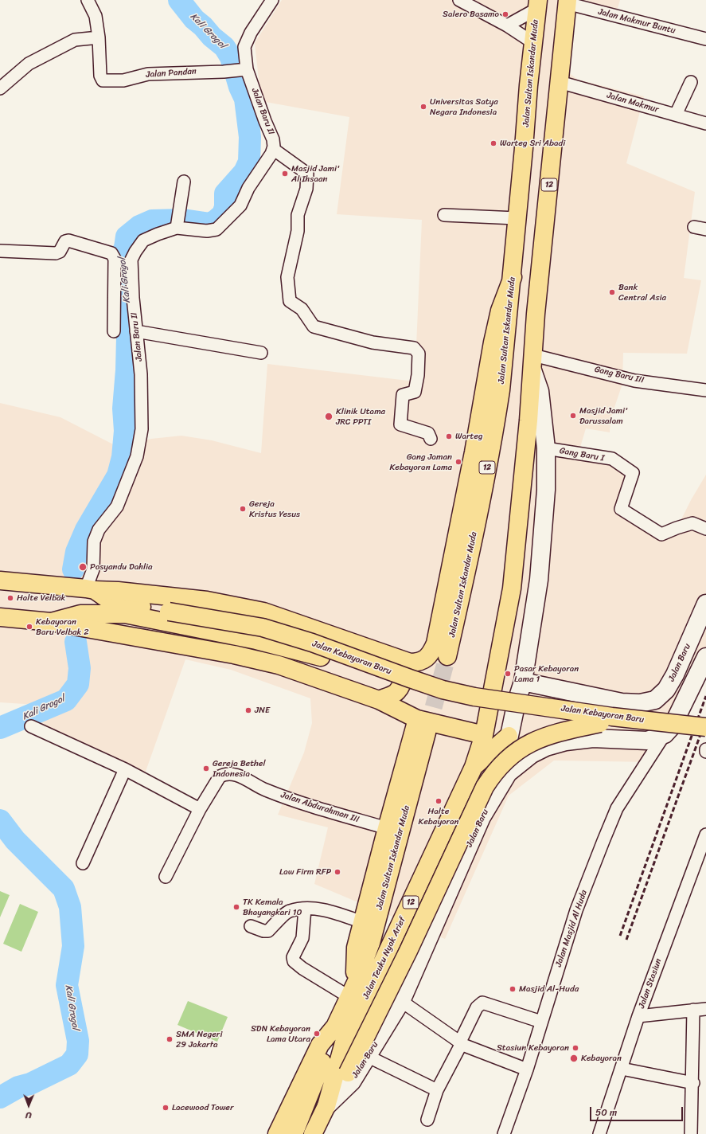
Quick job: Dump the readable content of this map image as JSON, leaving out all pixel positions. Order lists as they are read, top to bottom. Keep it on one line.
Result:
{"streets":{"main road":["Jalan Sultan Iskandar Muda","12","Jalan Kebayoran Baru","Jalan Baru","Jalan Teuku Nyak Arief"],"street":["Jalan Makmur Buntu","Jalan Pandan","Jalan Makmur","Jalan Baru II","Gang Baru III","Gang Baru I","Jalan Abdurahman III","Jalan Masjid Al Huda","Jalan Stasiun"]},"crossings":[["Jalan Makmur Buntu","12"],["Jalan Pandan","Jalan Baru II"],["Jalan Sultan Iskandar Muda","Jalan Teuku Nyak Arief"],["Jalan Makmur","12"],["Jalan Baru II","Jalan Kebayoran Baru"],["12","Gang Baru III"],["12","Jalan Teuku Nyak Arief"],["Gang Baru III","Jalan Teuku Nyak Arief"],["Jalan Baru","Jalan Masjid Al Huda"],["Jalan Baru","Jalan Teuku Nyak Arief"]],"water":["Kali Grogol"],"places":["Salero Basamo","Universitas Satya Negara Indonesia","Warteg Sri Abadi","Masjid Jami' Al Ihsaan","Bank Central Asia","Masjid Jami' Darussalam","Klinik Utama JRC PPTI","Warteg","Gang Jaman Kebayoran Lama","Gereja Kristus Yesus","Posyandu Dahlia","Halte Velbak","Kebayoran Baru Velbak 2","Pasar Kebayoran Lama 1","JNE","Gereja Bethel Indonesia","Halte Kebayoran","Law Firm RFP","TK Kemala Bhayangkari 10","Masjid Al-Huda","SDN Kebayoran Lama Utara","SMA Negeri 29 Jakarta","Stasiun Kebayoran","Kebayoran","Lacewood Tower"],"scale_bar":"50 m","north":"bottom"}
